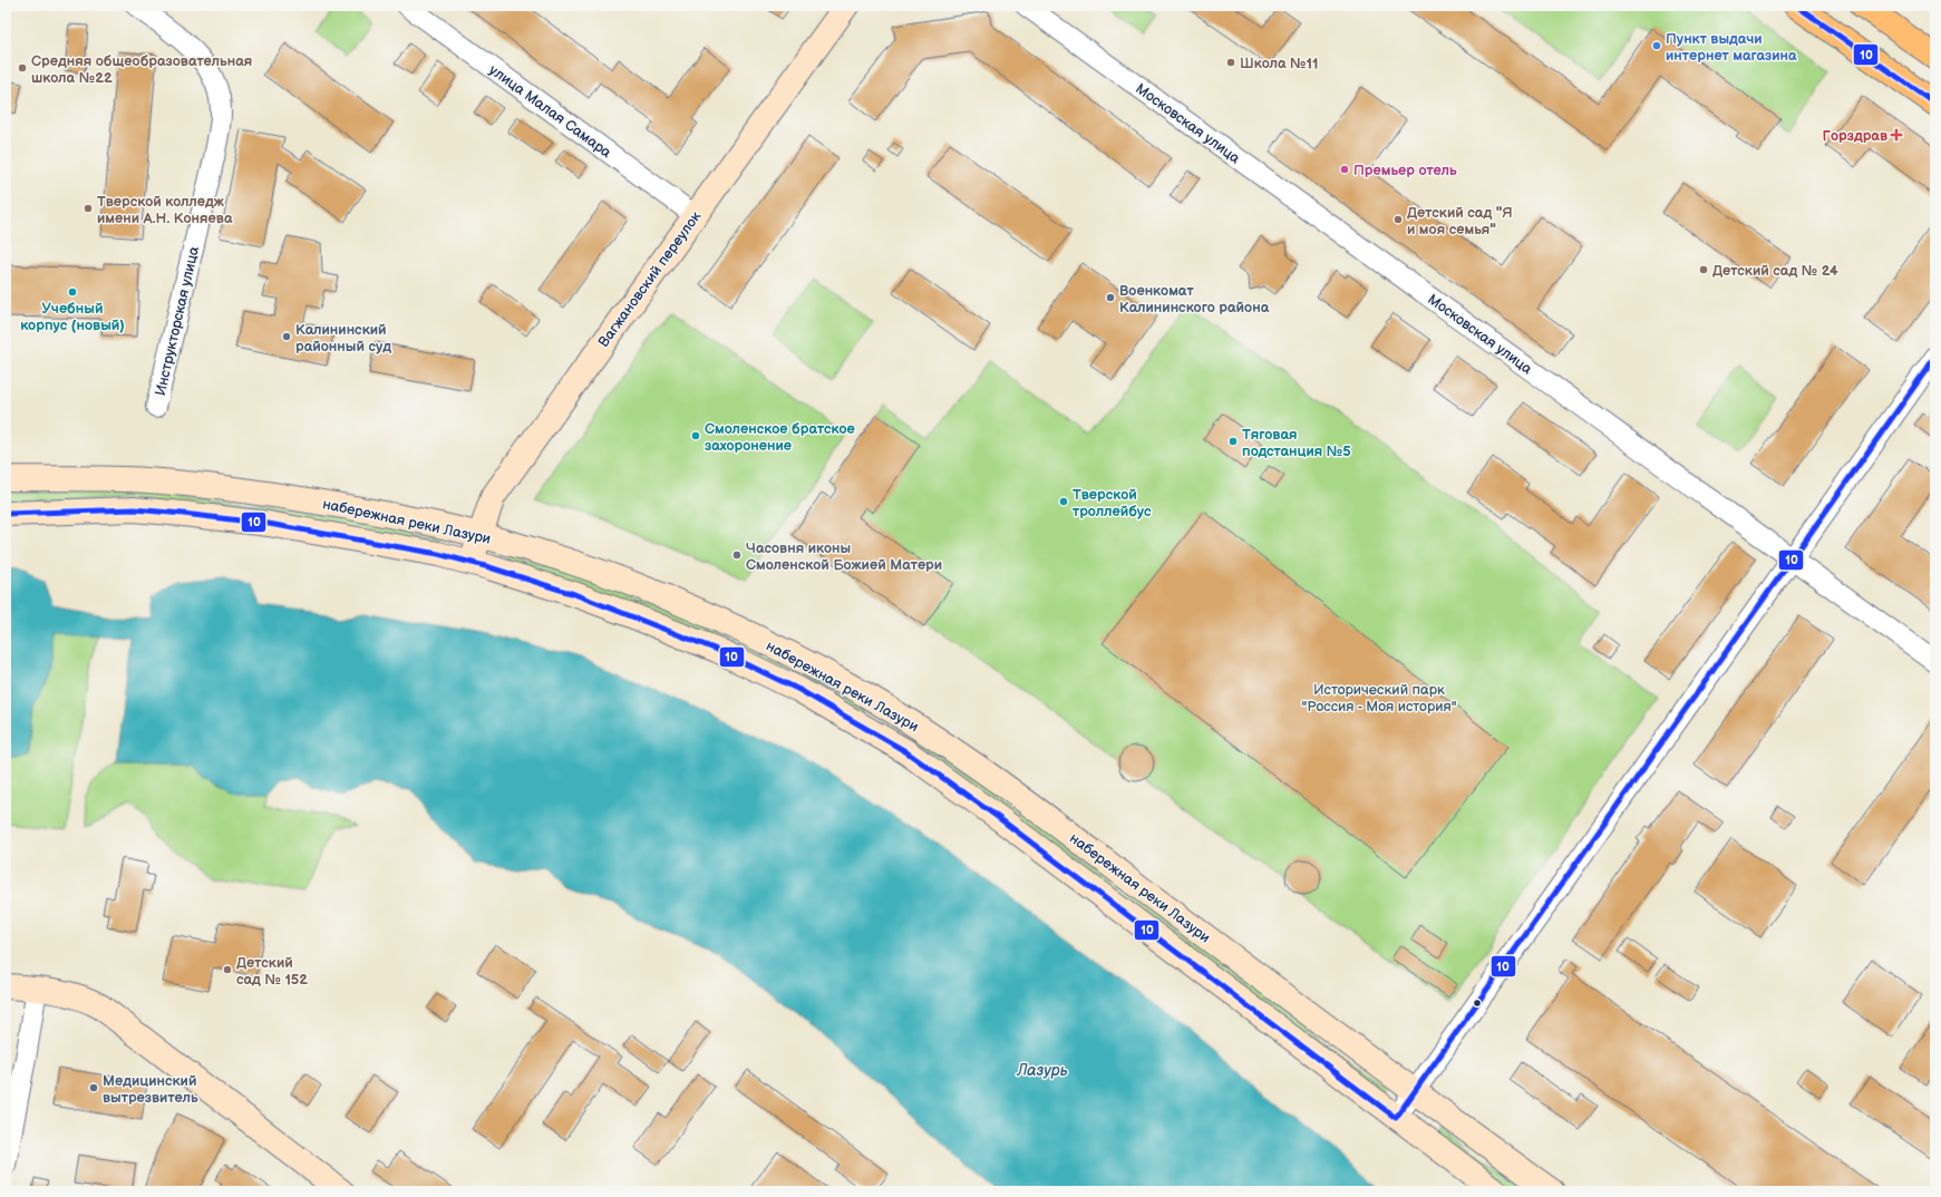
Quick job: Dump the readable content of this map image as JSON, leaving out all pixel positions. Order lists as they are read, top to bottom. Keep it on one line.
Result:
{"streets":{"main road":["Вагжановский переулок","набережная реки Лазури"],"street":["улица Малая Самара","Московская улица","Инструкторская улица"]},"crossings":[["улица Малая Самара","Вагжановский переулок"],["Вагжановский переулок","набережная реки Лазури"]],"water":["Лазурь"],"parks":["Исторический парк \"Россия - Моя история\""],"places":{"other":["Пункт выдачи интернет магазина","Школа №11","Средняя общеобразовательная школа №22","Премьер отель","Тверской колледж имени А.Н. Коняева","Детский сад \"Я и моя семья\"","Детский сад № 24","Учебный корпус (новый)","Военкомат Калининского района","Калининский районный суд","Смоленское братское захоронение","Тяговая подстанция №5","Тверской троллейбус","Часовня иконы Смоленской Божией Матери","Детский сад № 152","Медицинский вытрезвитель"],"health":["Горздрав"]},"lines":["transit line 10"]}
